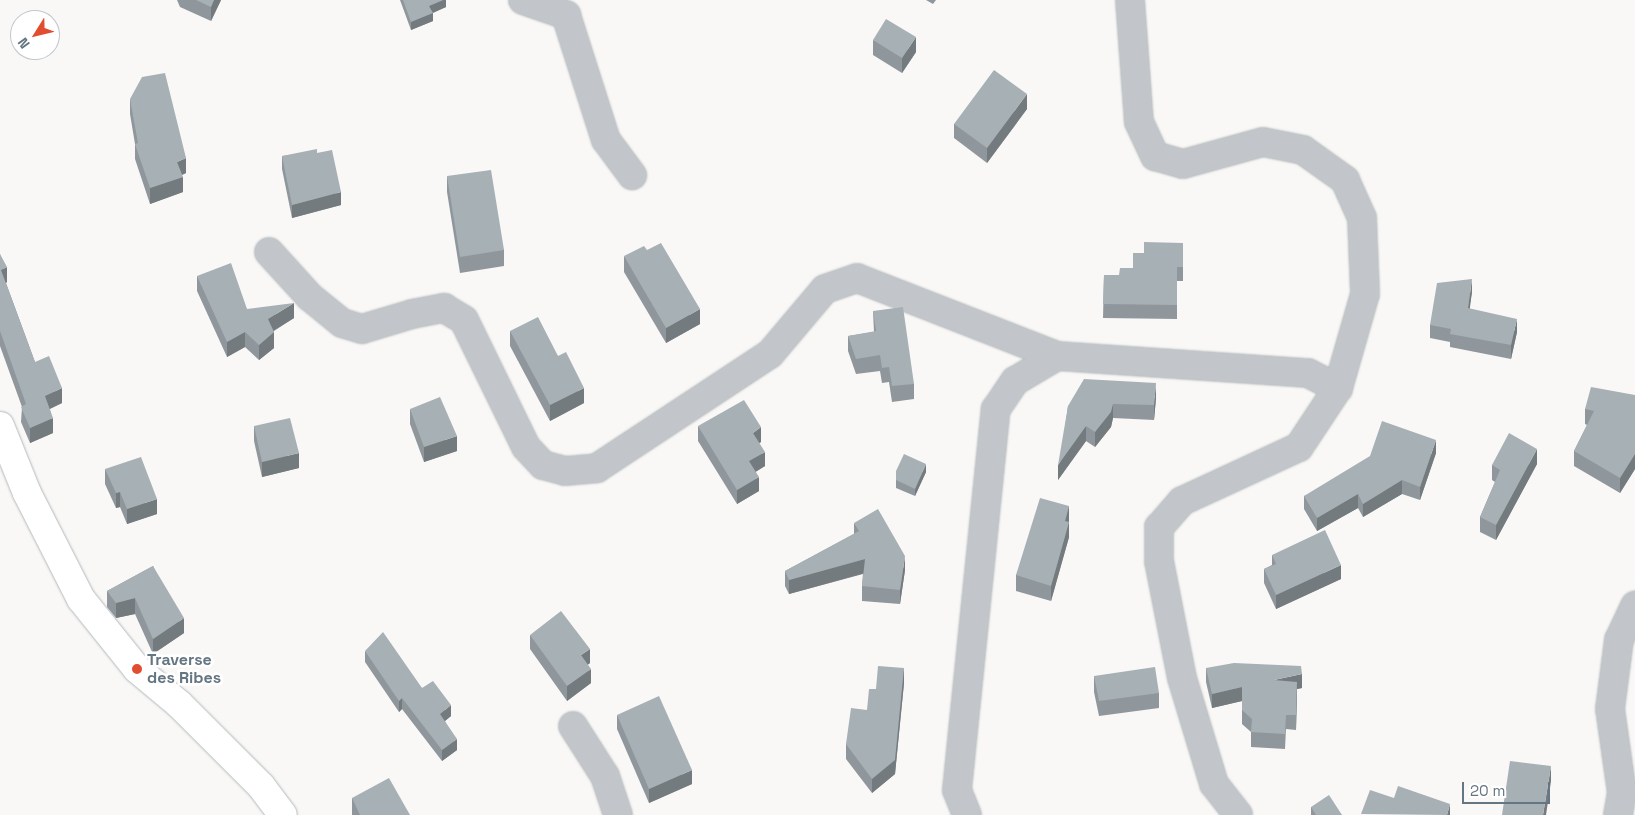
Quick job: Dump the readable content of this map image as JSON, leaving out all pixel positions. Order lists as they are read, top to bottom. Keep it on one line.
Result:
{"places":["Traverse des Ribes"],"scale_bar":"20 m","north":"bottom left"}
